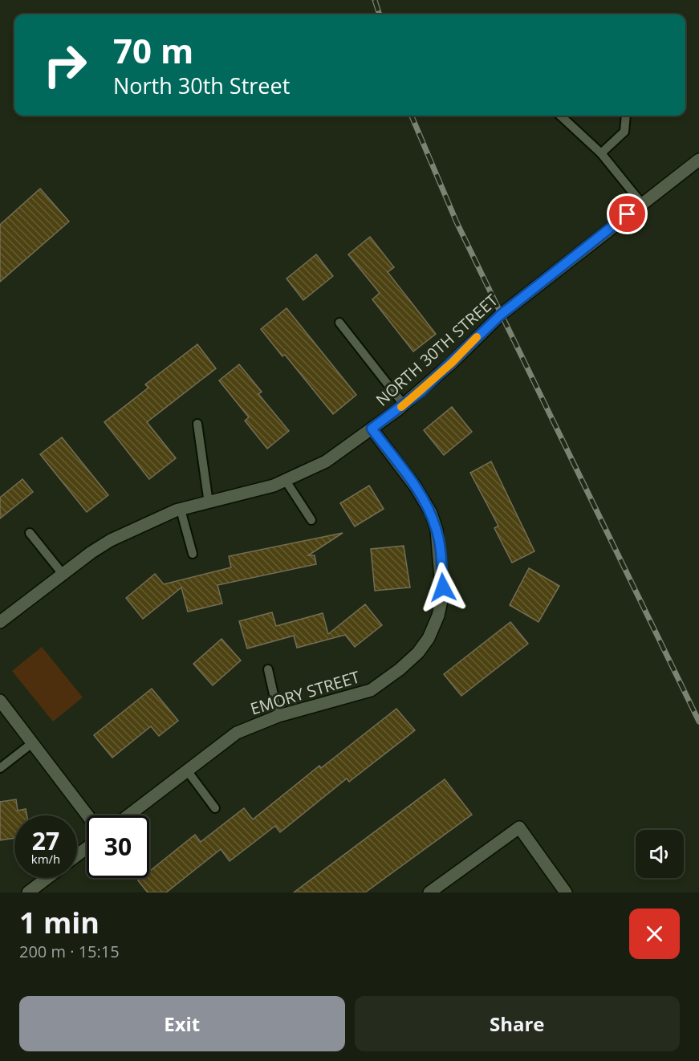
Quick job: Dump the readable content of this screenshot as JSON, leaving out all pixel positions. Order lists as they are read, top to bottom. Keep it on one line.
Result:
{"streets":{"street":["NORTH 30TH STREET","EMORY STREET"]},"crossings":[["NORTH 30TH STREET","EMORY STREET"]],"page":{"turn":["70 m","North 30th Street"],"speed":"27 km/h","limit":"30","heading":["1 min","200 m · 15:15"],"buttons":["Exit","Share"]}}
